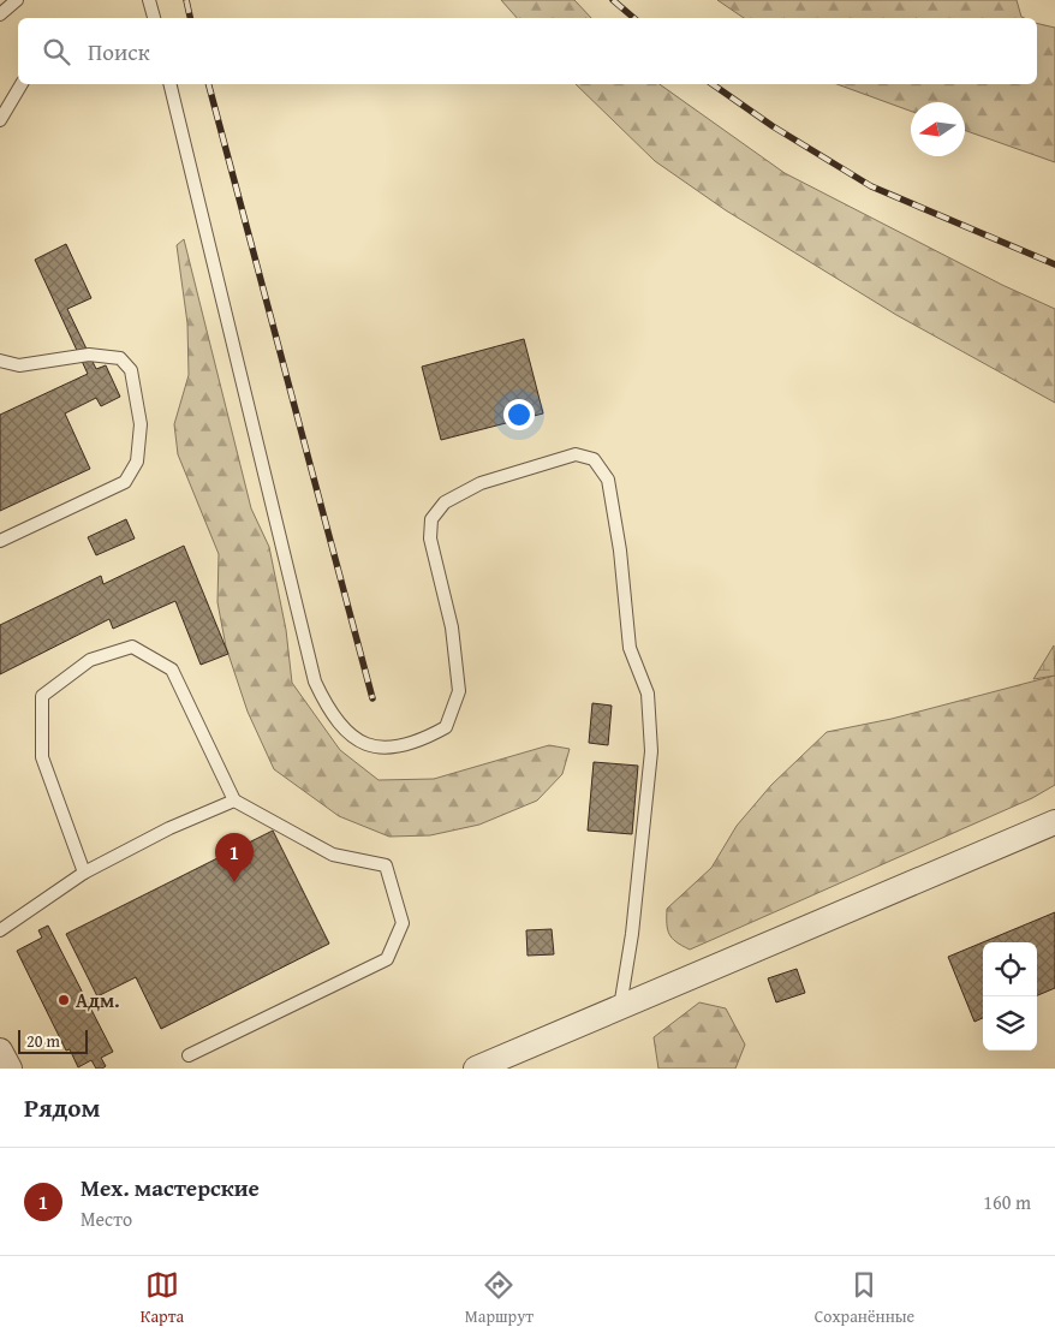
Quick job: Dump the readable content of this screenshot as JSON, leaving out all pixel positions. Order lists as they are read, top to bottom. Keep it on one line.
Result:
{"places":["Адм."],"scale_bar":"20 m","north":"left","page":{"search":"Поиск","pins":"1","scale":"20 m","heading":"Рядом","list":[{"mark":"1","name":"Мех. мастерские","note":"Место","value":"160 m"}],"nav":["Карта","Маршрут","Сохранённые"]}}
